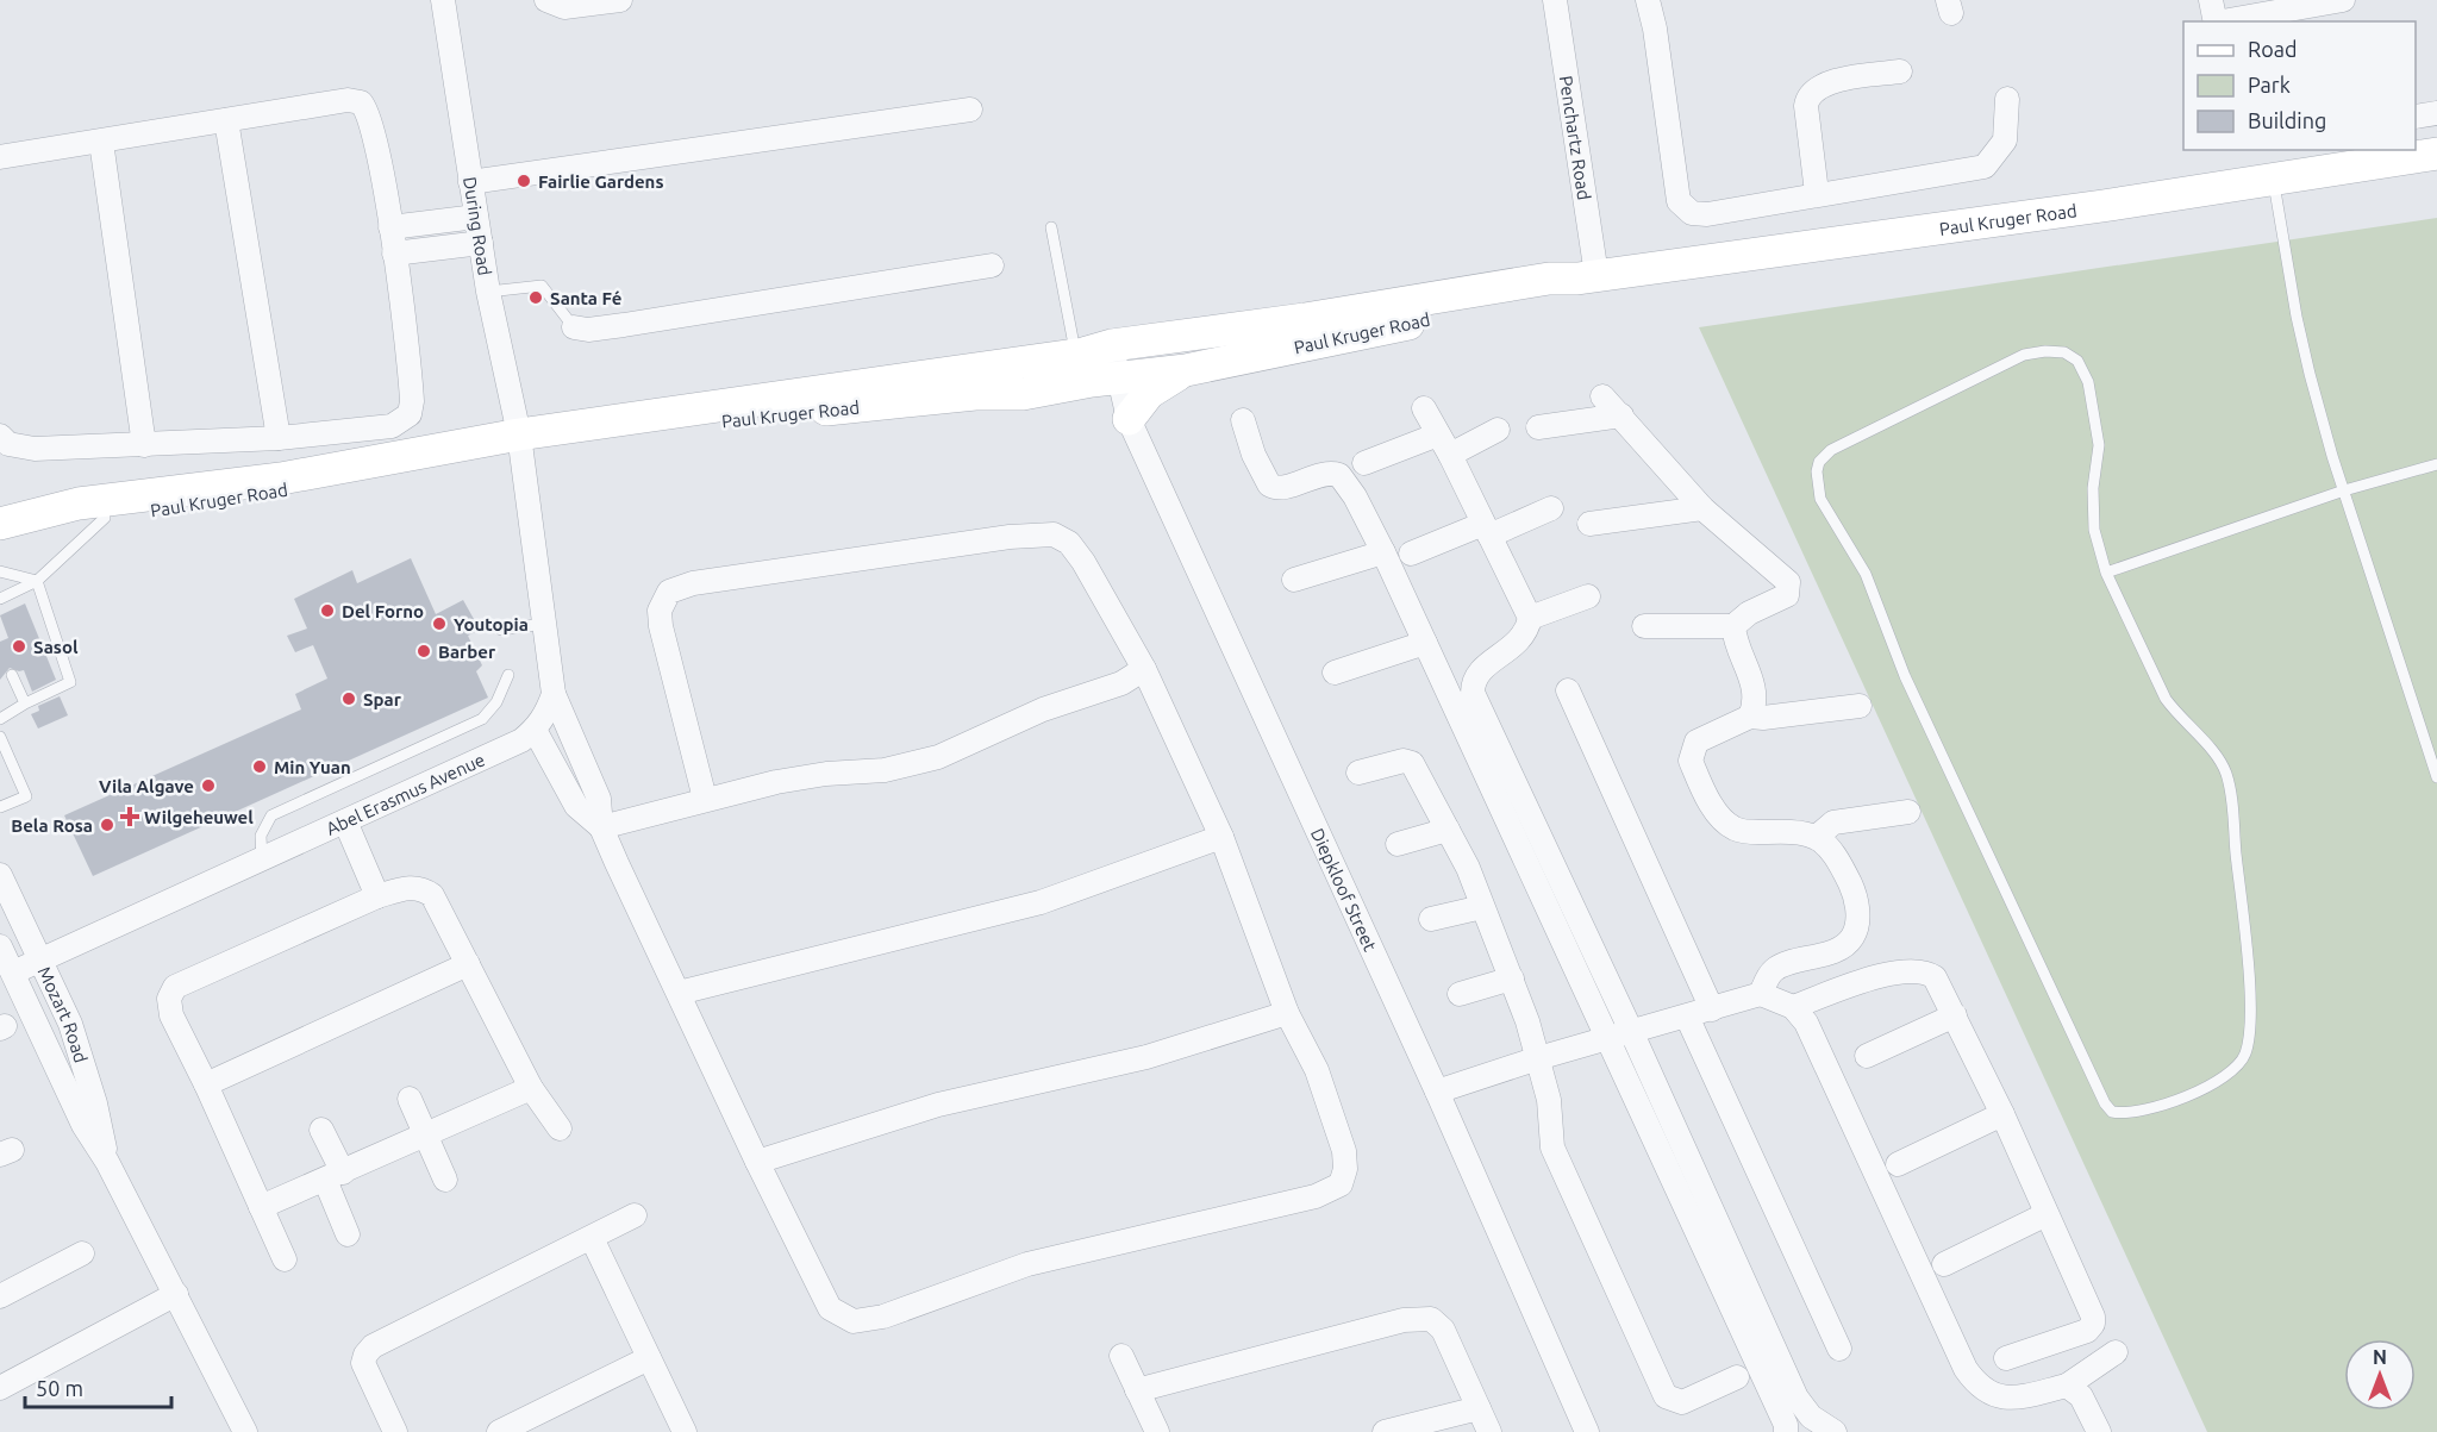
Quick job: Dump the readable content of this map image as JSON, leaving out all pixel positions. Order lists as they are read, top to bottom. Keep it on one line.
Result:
{"streets":{"street":["Penchartz Road","Paul Kruger Road","During Road","Abel Erasmus Avenue","Diepkloof Street","Mozart Road"]},"crossings":[["Penchartz Road","Paul Kruger Road"],["Paul Kruger Road","During Road"],["Paul Kruger Road","Diepkloof Street"],["Abel Erasmus Avenue","Mozart Road"]],"places":{"other":["Fairlie Gardens","Santa Fé","Del Forno","Youtopia","Sasol","Barber","Spar","Min Yuan","Vila Algave","Bela Rosa"],"health":["Wilgeheuwel"]},"legend":["Road","Park","Building"],"scale_bar":"50 m","north":"top"}
